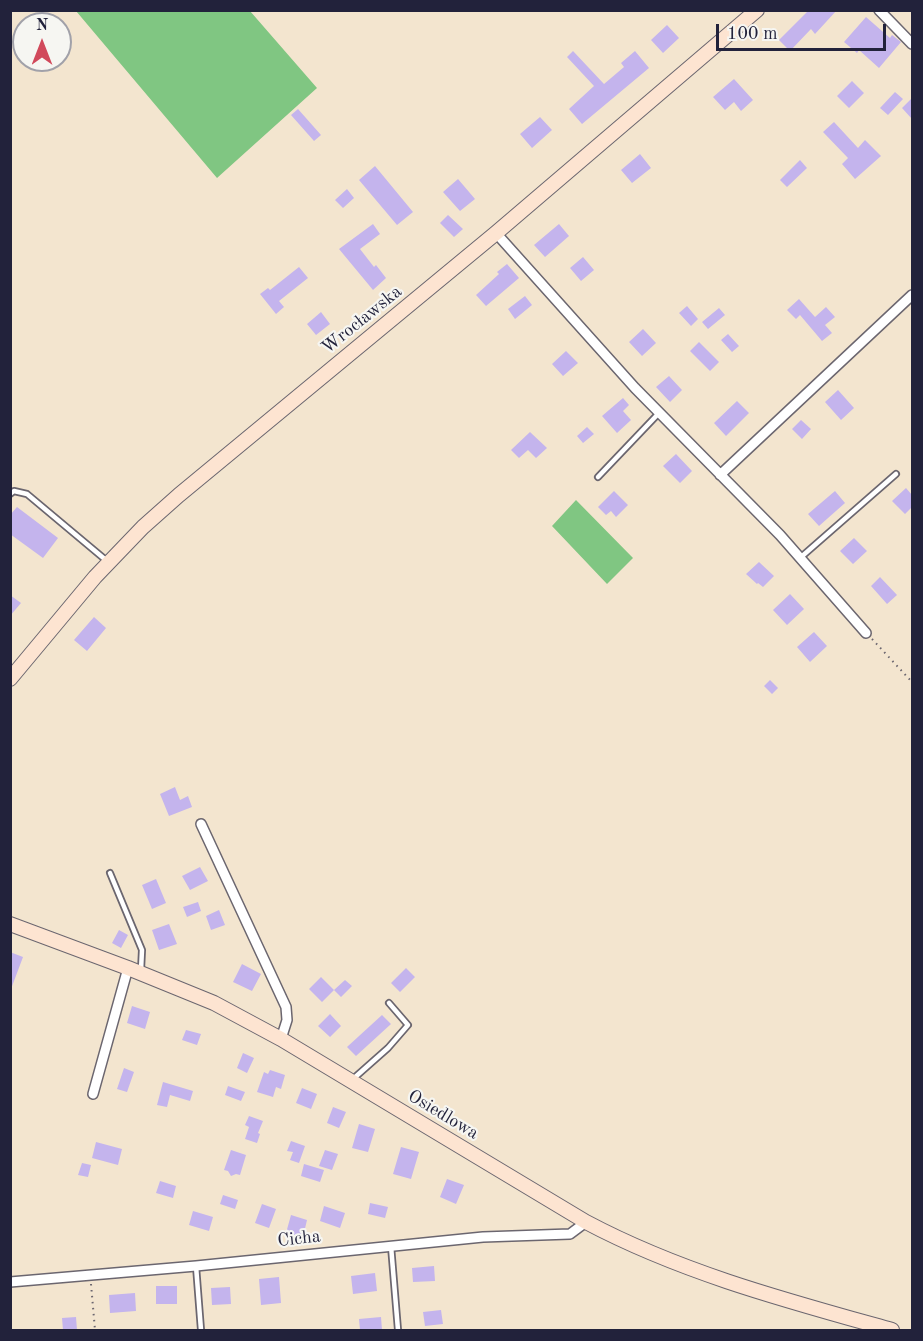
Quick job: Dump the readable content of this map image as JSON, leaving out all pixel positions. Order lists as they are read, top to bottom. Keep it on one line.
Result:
{"streets":{"street":["Wrocławska","Osiedlowa","Cicha"]},"crossings":[["Osiedlowa","Cicha"]],"scale_bar":"100 m","north":"top"}
